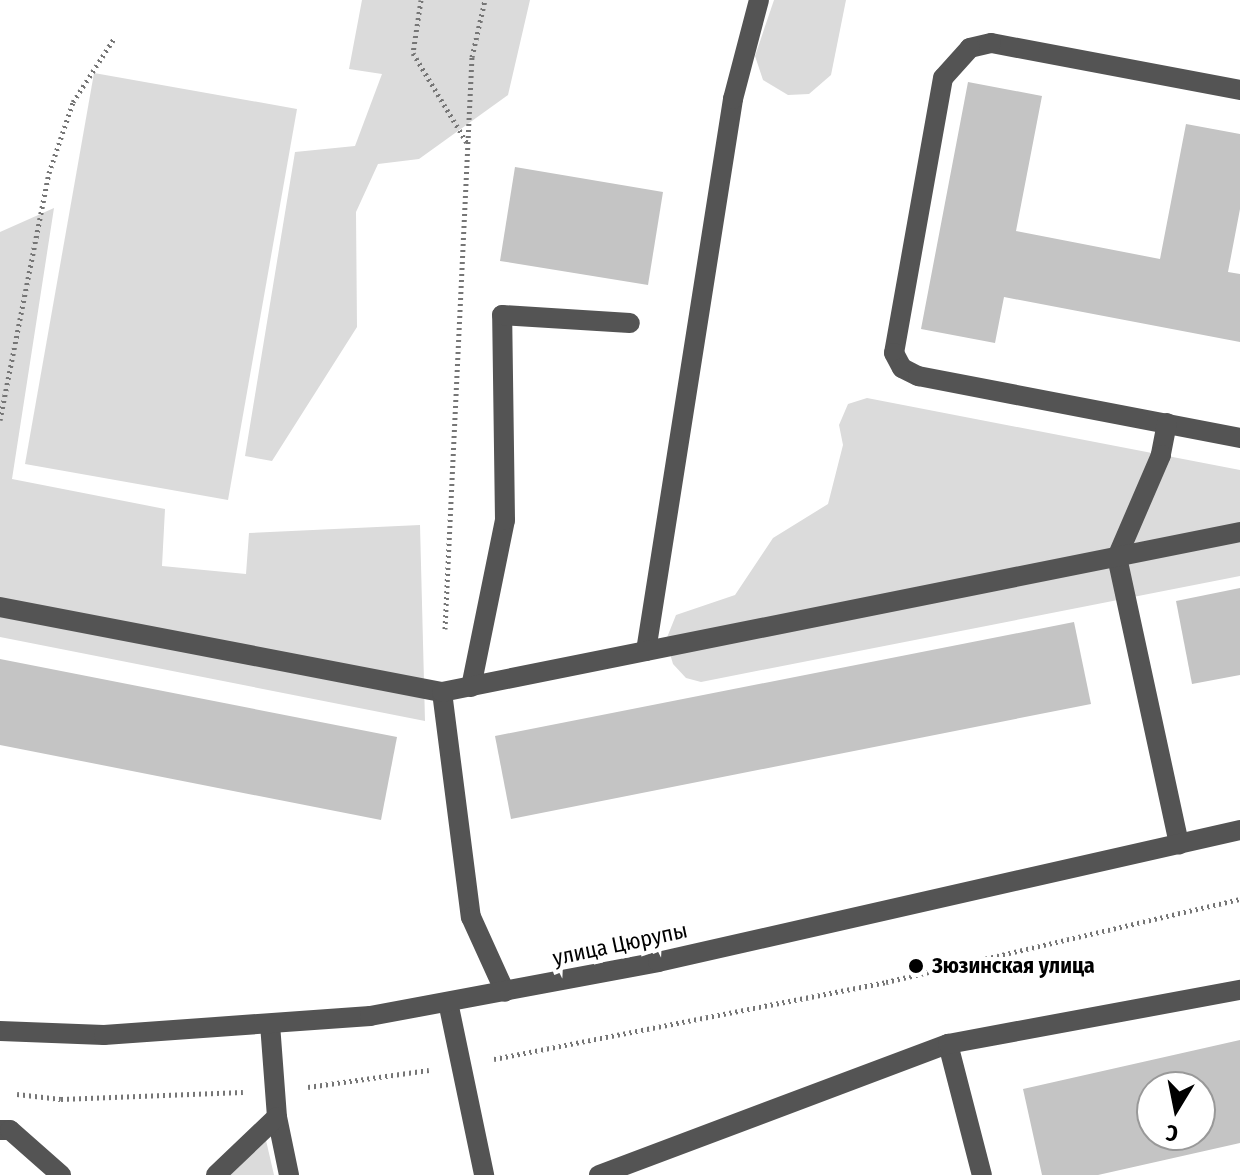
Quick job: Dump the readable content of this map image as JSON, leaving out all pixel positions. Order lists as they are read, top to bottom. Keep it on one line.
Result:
{"streets":{"street":["улица Цюрупы"]},"places":["Зюзинская улица"],"north":"bottom"}
